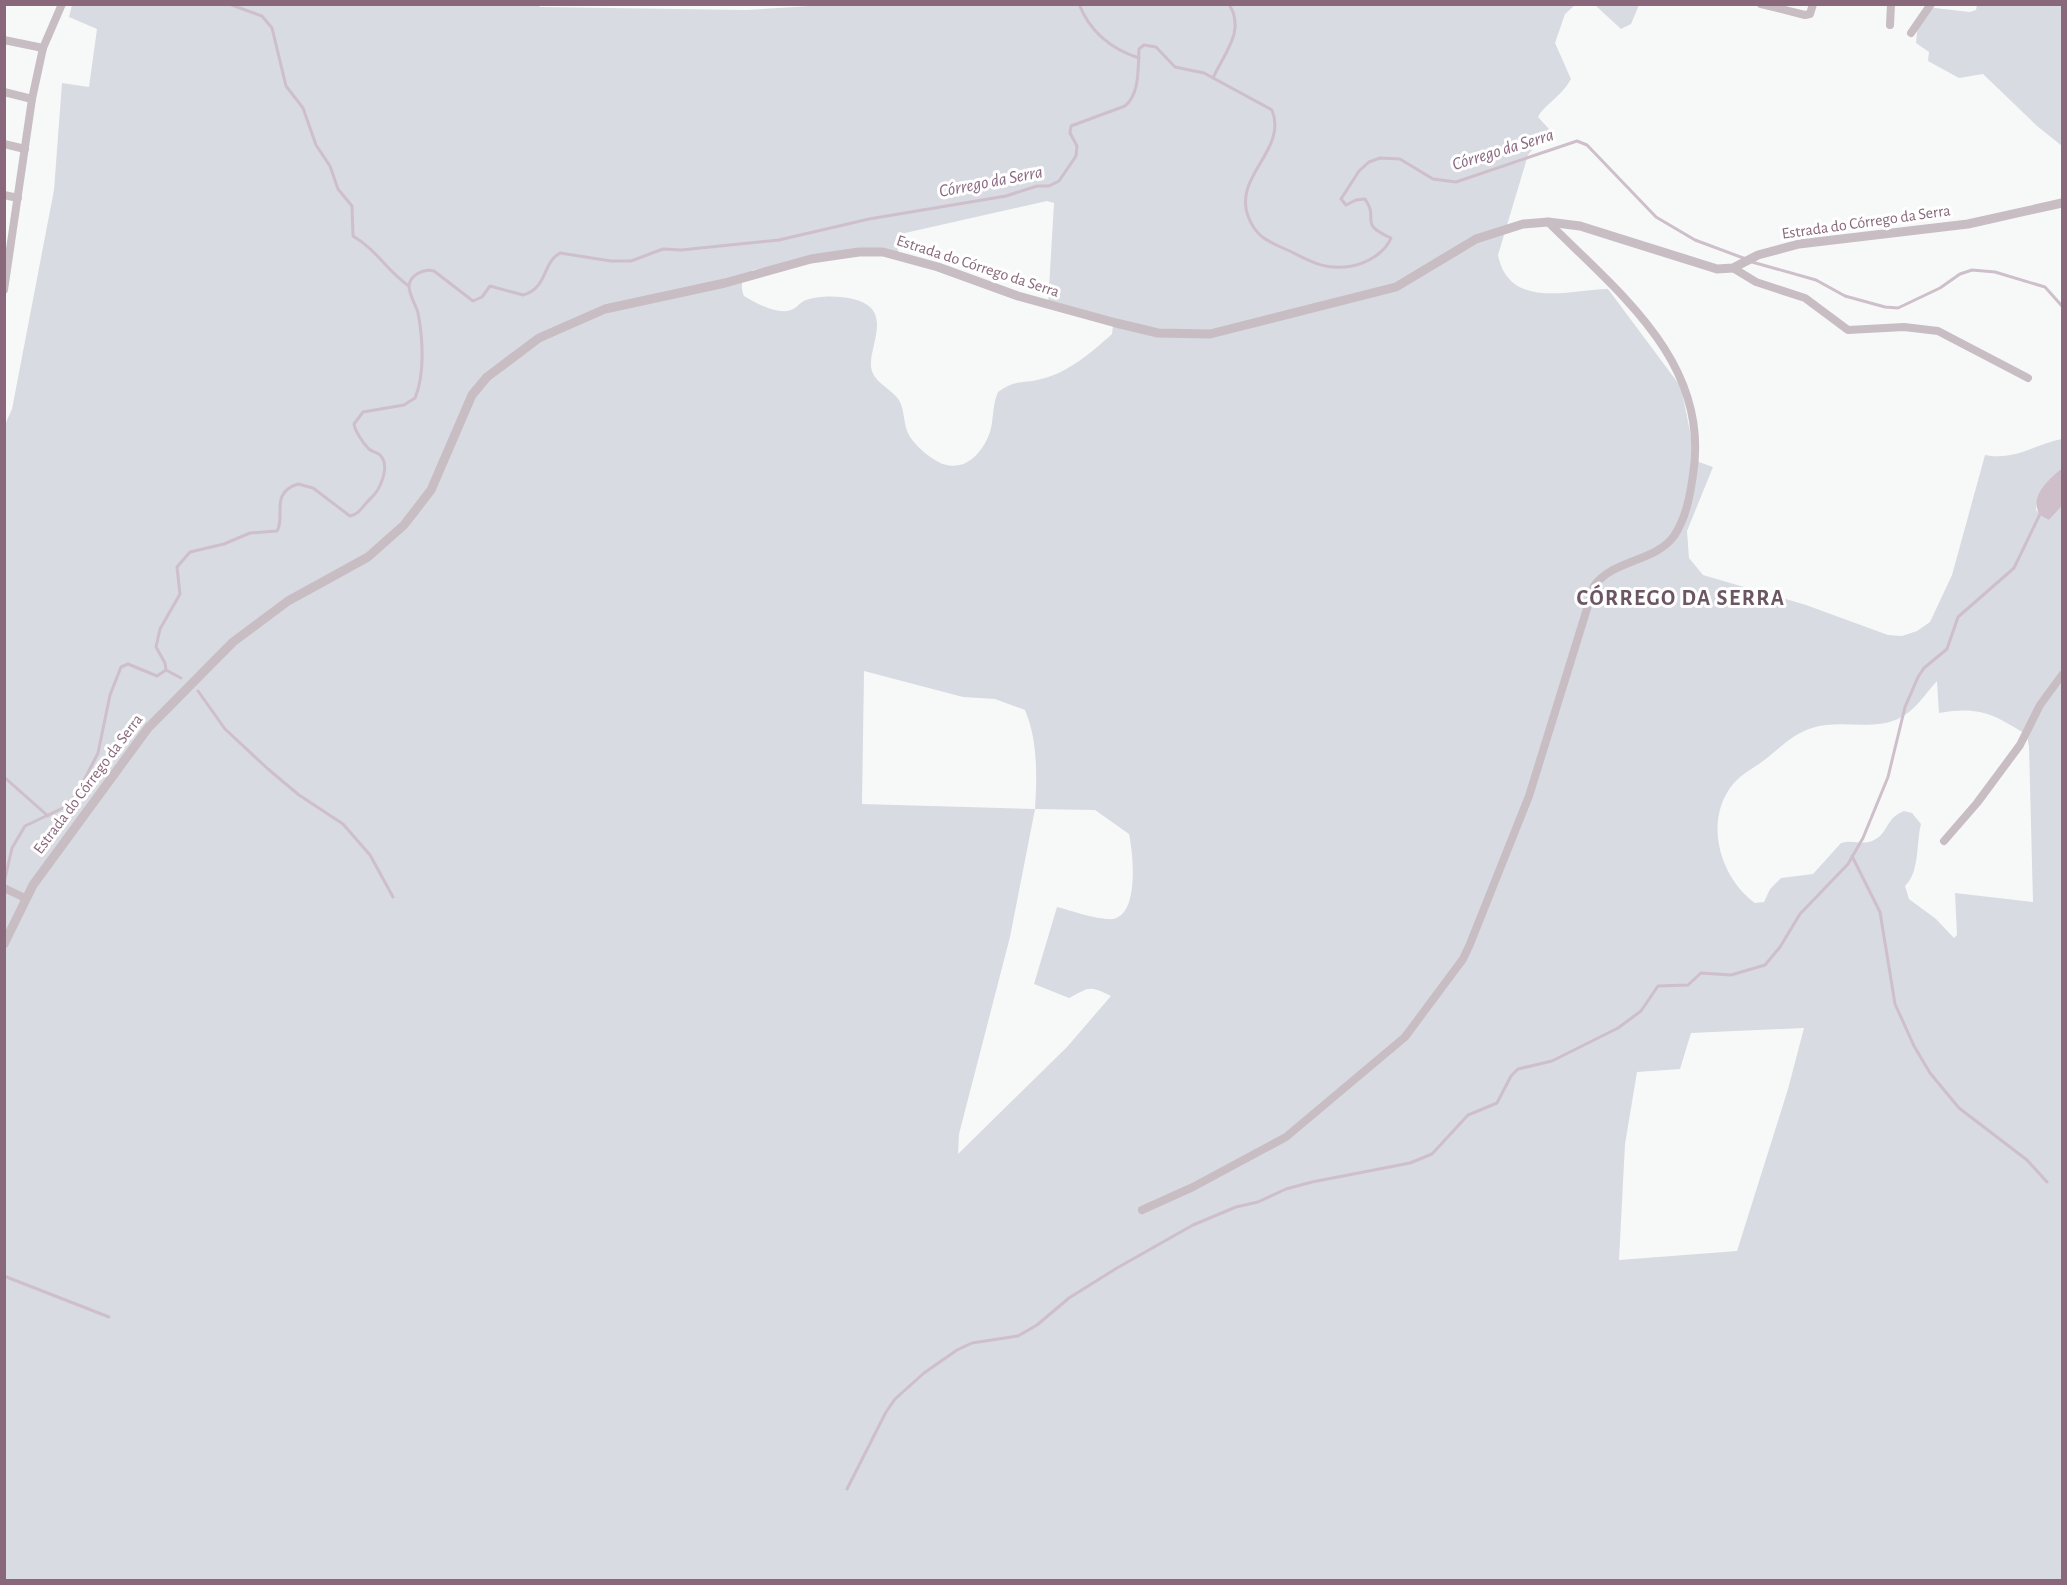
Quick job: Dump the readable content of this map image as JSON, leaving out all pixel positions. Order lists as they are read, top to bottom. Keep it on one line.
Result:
{"streets":{"street":["Estrada do Córrego da Serra"]},"districts":["CÓRREGO DA SERRA"],"water":["Córrego da Serra"]}
